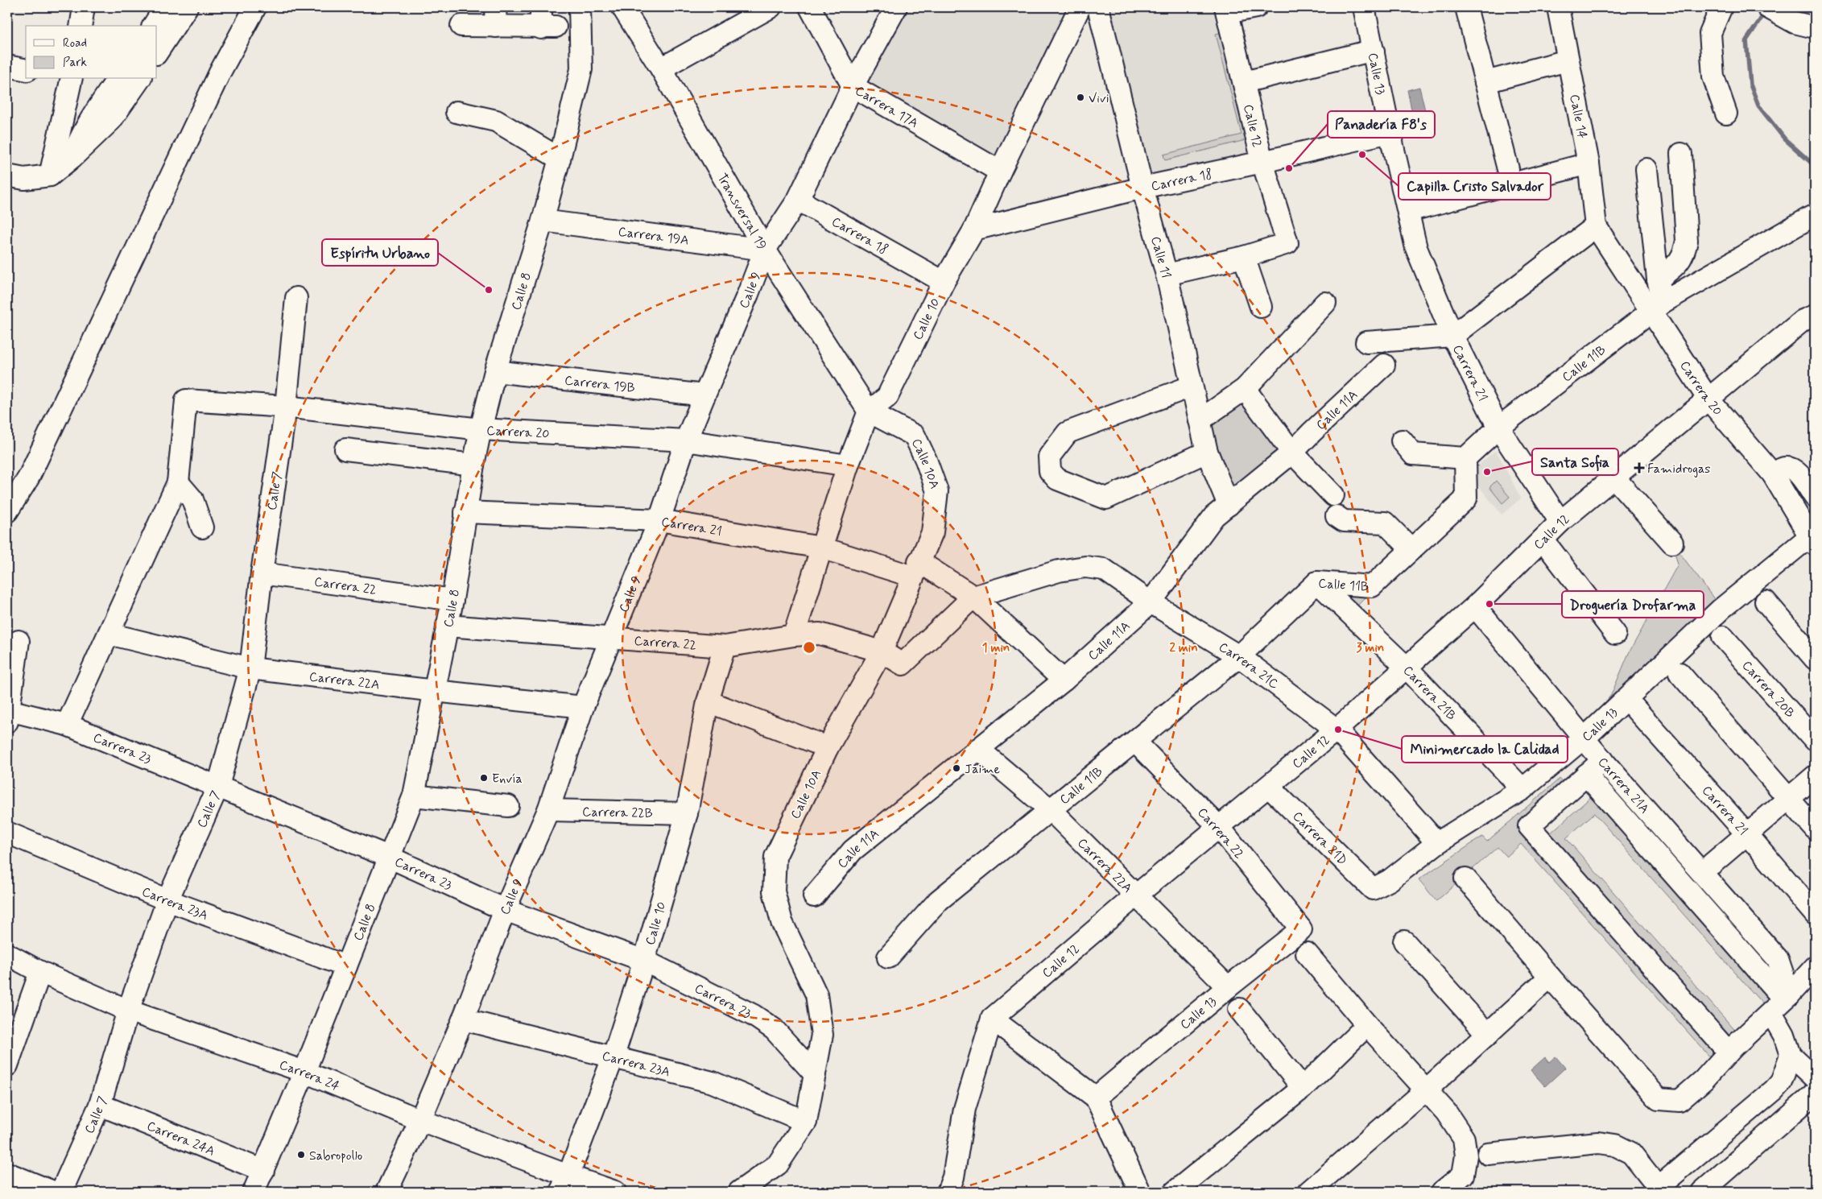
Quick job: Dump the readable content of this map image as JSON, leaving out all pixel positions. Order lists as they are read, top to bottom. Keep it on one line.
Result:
{"streets":{"street":["Calle 13","Carrera 17A","Calle 14","Calle 12","Carrera 18","Transversal 19","Carrera 19A","Calle 11","Calle 8","Calle 9","Calle 10","Calle 11B","Carrera 21","Carrera 19B","Carrera 20","Calle 11A","Calle 10A","Calle 7","Carrera 22","Carrera 21C","Carrera 22A","Carrera 20B","Carrera 21B","Carrera 23","Carrera 21A","Carrera 22B","Carrera 21D","Carrera 23A","Carrera 24","Carrera 24A"]},"crossings":[["Calle 13","Carrera 18"],["Calle 13","Carrera 21"],["Calle 13","Carrera 20"],["Calle 13","Carrera 22"],["Calle 13","Carrera 21C"],["Calle 13","Carrera 22A"],["Calle 13","Carrera 21B"],["Calle 13","Carrera 21A"],["Calle 13","Carrera 21D"],["Carrera 17A","Calle 9"],["Carrera 17A","Calle 10"],["Calle 14","Carrera 20"],["Calle 12","Carrera 18"],["Calle 12","Carrera 21"],["Calle 12","Carrera 20"],["Calle 12","Carrera 22"],["Calle 12","Carrera 21C"],["Calle 12","Carrera 22A"],["Calle 12","Carrera 21B"],["Calle 12","Carrera 21A"],["Calle 12","Carrera 21D"],["Carrera 18","Calle 11"],["Carrera 18","Calle 9"],["Carrera 18","Calle 10"],["Transversal 19","Carrera 19A"],["Transversal 19","Calle 9"],["Transversal 19","Calle 10"],["Transversal 19","Calle 10A"],["Carrera 19A","Calle 8"],["Carrera 19A","Calle 9"],["Calle 11","Calle 11A"],["Calle 8","Carrera 21"],["Calle 8","Carrera 19B"],["Calle 8","Carrera 20"],["Calle 8","Carrera 22"],["Calle 8","Carrera 22A"],["Calle 8","Carrera 23"],["Calle 8","Carrera 23A"],["Calle 8","Carrera 24"],["Calle 8","Carrera 24A"],["Calle 9","Carrera 21"],["Calle 9","Carrera 19B"],["Calle 9","Carrera 20"],["Calle 9","Carrera 22"],["Calle 9","Carrera 22A"],["Calle 9","Carrera 23"],["Calle 9","Carrera 22B"],["Calle 9","Carrera 23A"],["Calle 9","Carrera 24"],["Calle 10","Calle 10A"],["Calle 10","Carrera 22"],["Calle 10","Carrera 23"],["Calle 10","Carrera 22B"],["Calle 10","Carrera 23A"],["Calle 10","Carrera 24"],["Calle 11B","Carrera 21"],["Calle 11B","Carrera 20"],["Calle 11B","Carrera 22"],["Calle 11B","Carrera 21C"],["Calle 11B","Carrera 22A"],["Calle 11B","Carrera 21B"],["Carrera 21","Calle 10A"],["Carrera 20","Calle 7"],["Calle 11A","Carrera 21C"],["Calle 11A","Carrera 22A"],["Calle 10A","Carrera 22"],["Calle 10A","Carrera 23"],["Calle 10A","Carrera 23A"],["Calle 7","Carrera 22"],["Calle 7","Carrera 22A"],["Calle 7","Carrera 23"],["Calle 7","Carrera 23A"],["Calle 7","Carrera 24"],["Calle 7","Carrera 24A"]],"places":{"other":["Vivi","Capilla Cristo Salvador","Panadería F8's","Espíritu Urbano","Santa Sofia","Droguería Drofarma","Minimercado la Calidad","Jaime","Envía","Sabropollo"],"health":["Famidrogas"]},"legend":["Road","Park"],"rings":["1 min","2 min","3 min"]}
